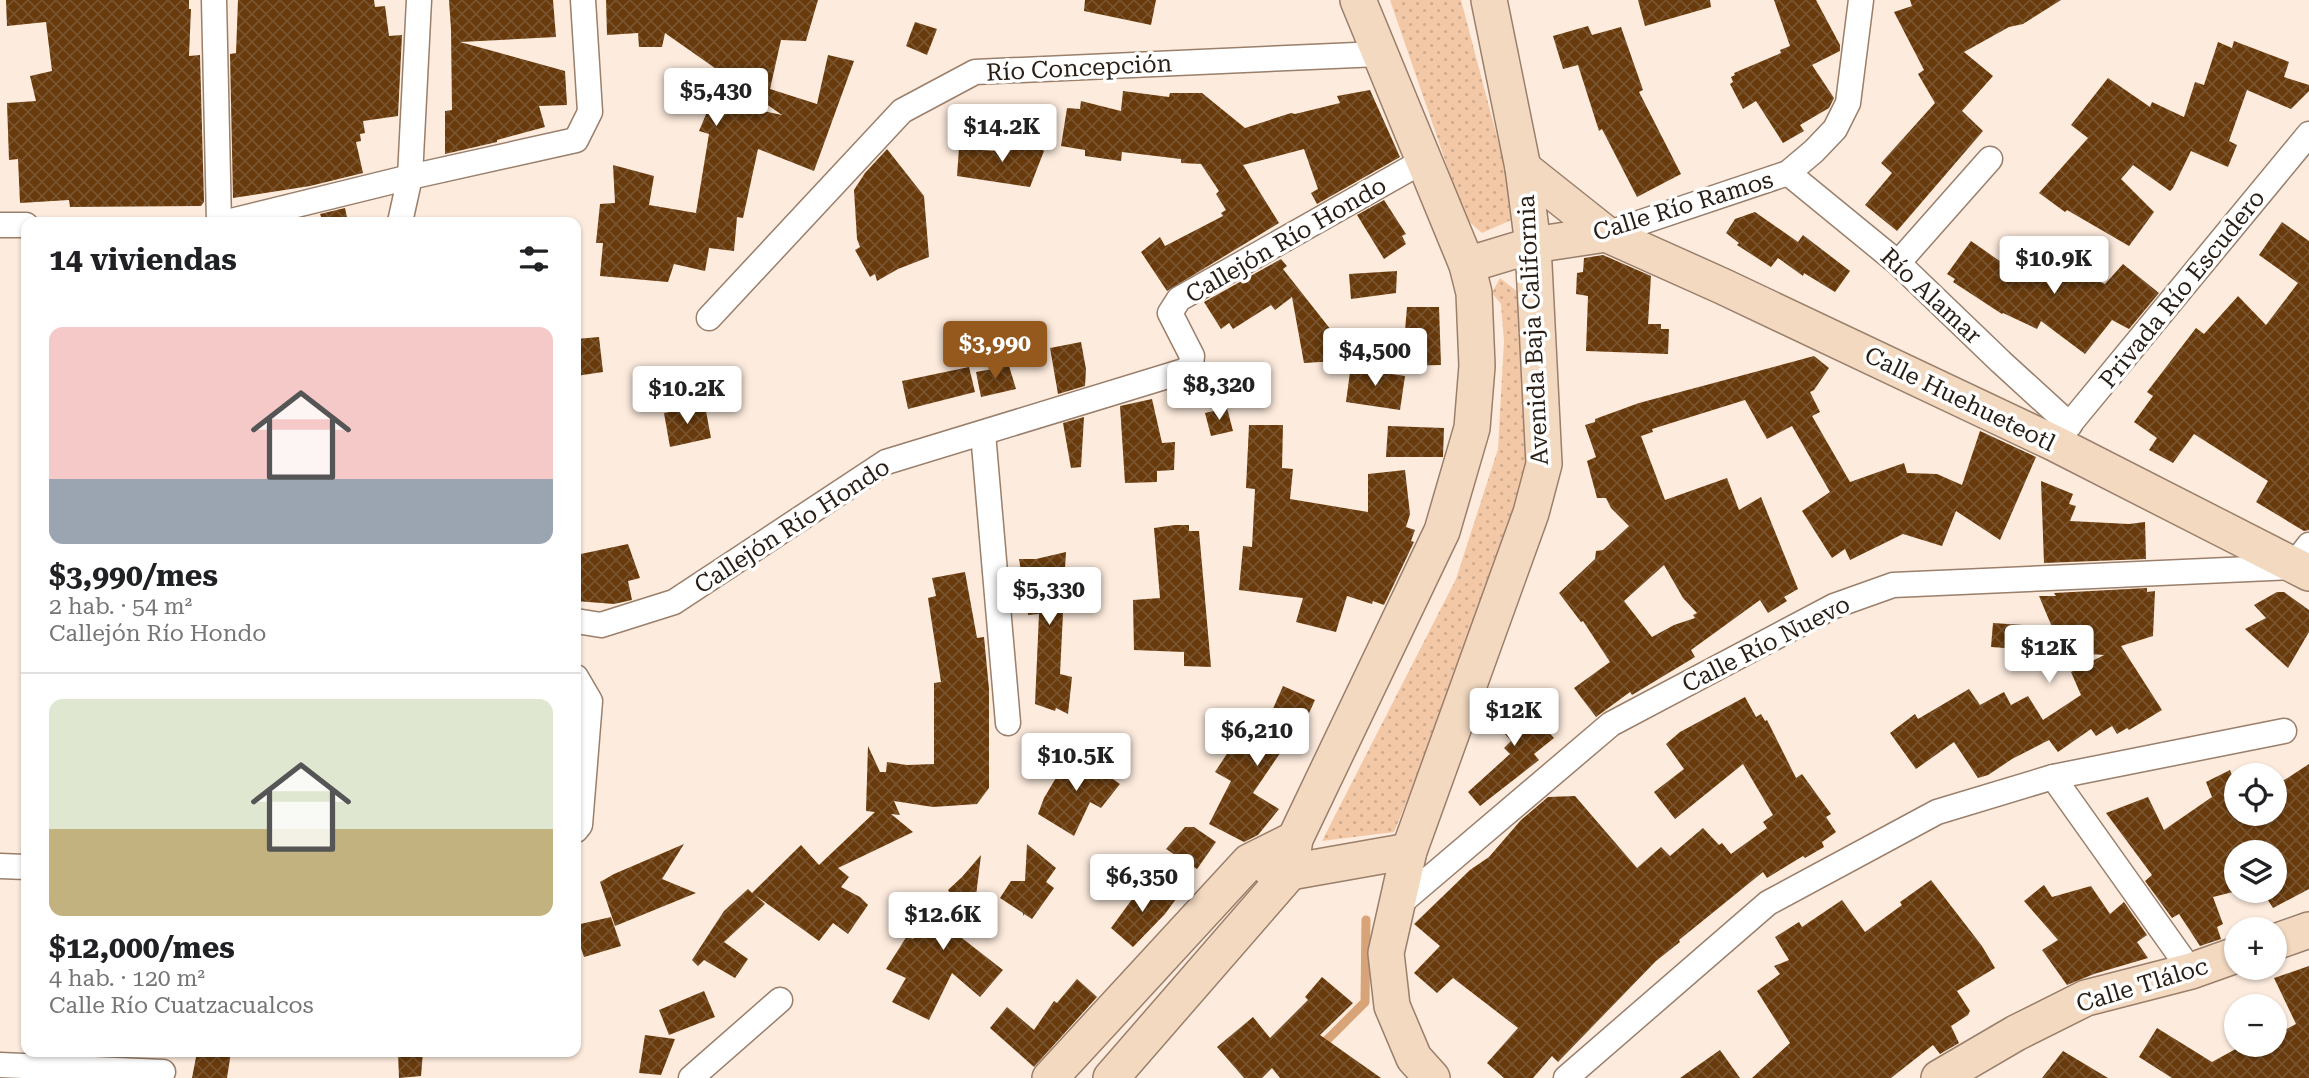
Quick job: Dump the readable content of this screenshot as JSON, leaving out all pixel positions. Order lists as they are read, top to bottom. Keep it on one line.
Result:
{"streets":{"street":["Río Concepción","Calle Río Ramos","Callejón Río Hondo","Privada Río Escudero","Río Alamar","Avenida Baja California","Calle Huehueteotl","Calle Río Nuevo","Calle Tláloc"]},"crossings":[["Calle Río Ramos","Río Alamar"],["Calle Río Ramos","Avenida Baja California"],["Calle Río Ramos","Calle Huehueteotl"],["Privada Río Escudero","Río Alamar"],["Privada Río Escudero","Calle Huehueteotl"],["Río Alamar","Calle Huehueteotl"],["Avenida Baja California","Calle Huehueteotl"],["Avenida Baja California","Calle Río Nuevo"],["Calle Huehueteotl","Calle Río Nuevo"]],"page":{"price":["$5,430","$14.2K","$10.9K","$3,990","$4,500","$8,320","$10.2K","$5,330","$12K","$12K","$6,210","$10.5K","$6,350","$12.6K"],"heading":"14 viviendas","list":[{"name":"$3,990/mes","note":"2 hab. · 54 m² · Callejón Río Hondo"},{"name":"$12,000/mes","note":"4 hab. · 120 m² · Calle Río Cuatzacualcos"}],"map_buttons":["+","−"]}}
